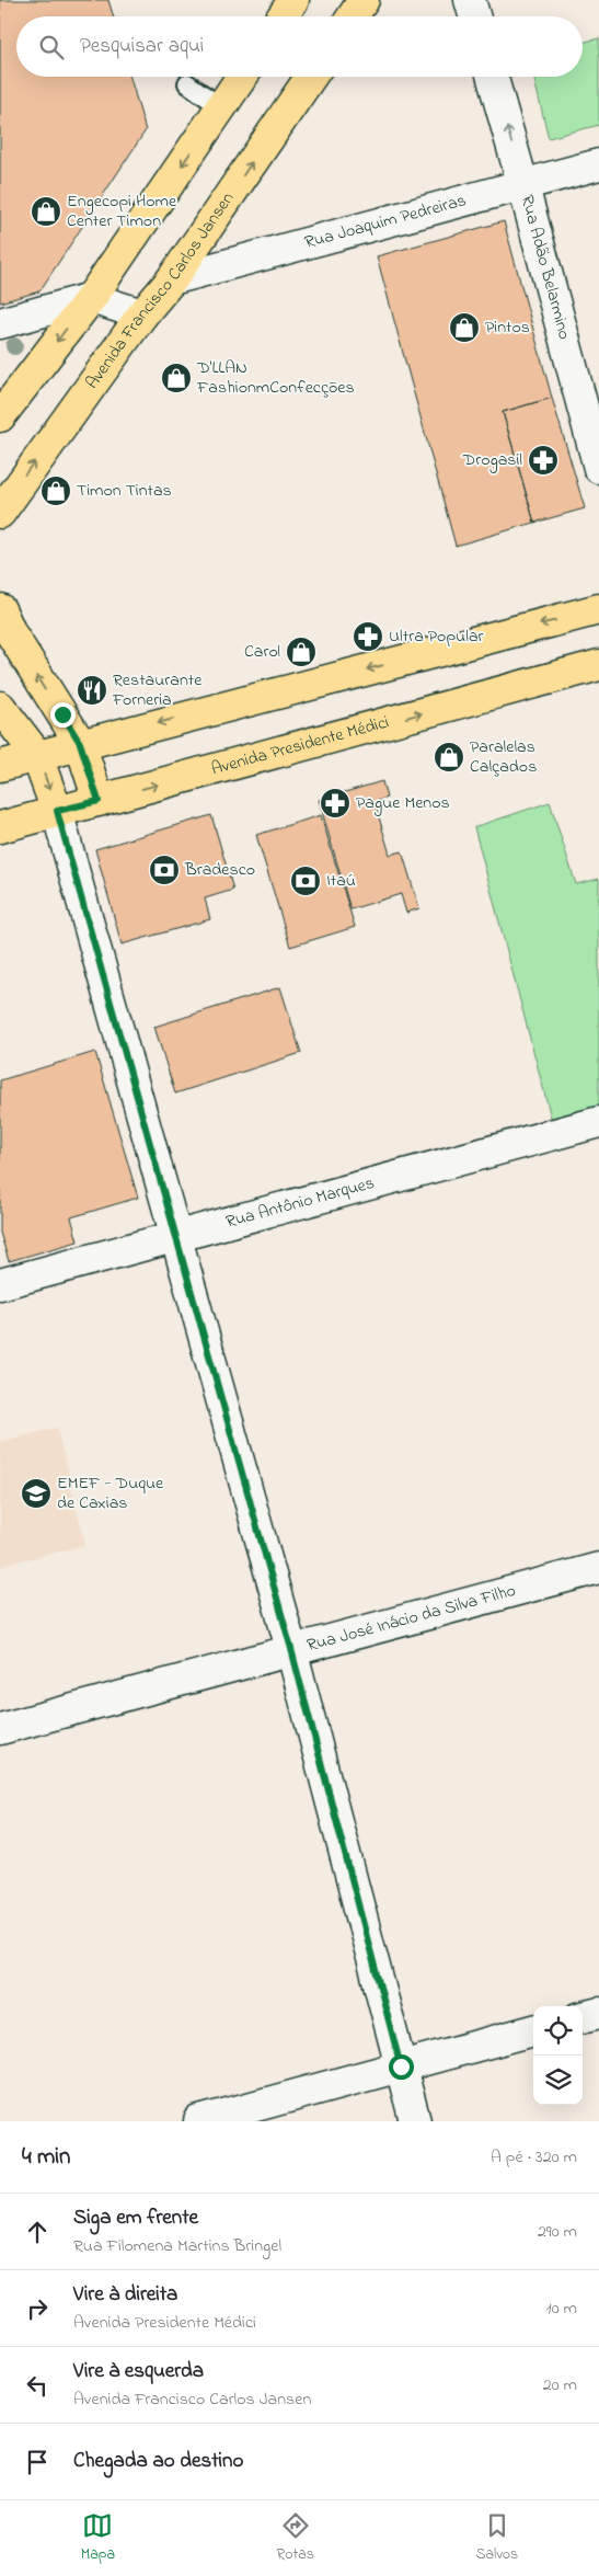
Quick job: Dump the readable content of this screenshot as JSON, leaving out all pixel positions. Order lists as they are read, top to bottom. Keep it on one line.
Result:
{"streets":{"main road":["Avenida Francisco Carlos Jansen","Avenida Presidente Médici"],"street":["Rua Joaquim Pedreiras","Rua Adão Belarmino","Rua Antônio Marques","Rua José Inácio da Silva Filho"]},"crossings":[["Rua Joaquim Pedreiras","Rua Adão Belarmino"],["Rua Joaquim Pedreiras","Avenida Francisco Carlos Jansen"]],"places":{"shop":["Engecopi Home Center Timon","Pintos","D'LLAN FashionmConfecções","Timon Tintas","Carol","Paralelas Calçados"],"pharmacy":["Drogasil","Ultra Popular","Pague Menos"],"restaurant":["Restaurante Forneria"],"bank":["Bradesco","Itaú"],"school or university":["EMEF - Duque de Caxias"]},"page":{"search":"Pesquisar aqui","heading":["4 min","A pé · 320 m"],"list":[["Siga em frente","Rua Filomena Martins Bringel","290 m"],["Vire à direita","Avenida Presidente Médici","10 m"],["Vire à esquerda","Avenida Francisco Carlos Jansen","20 m"],"Chegada ao destino"],"nav":["Mapa","Rotas","Salvos"]}}
